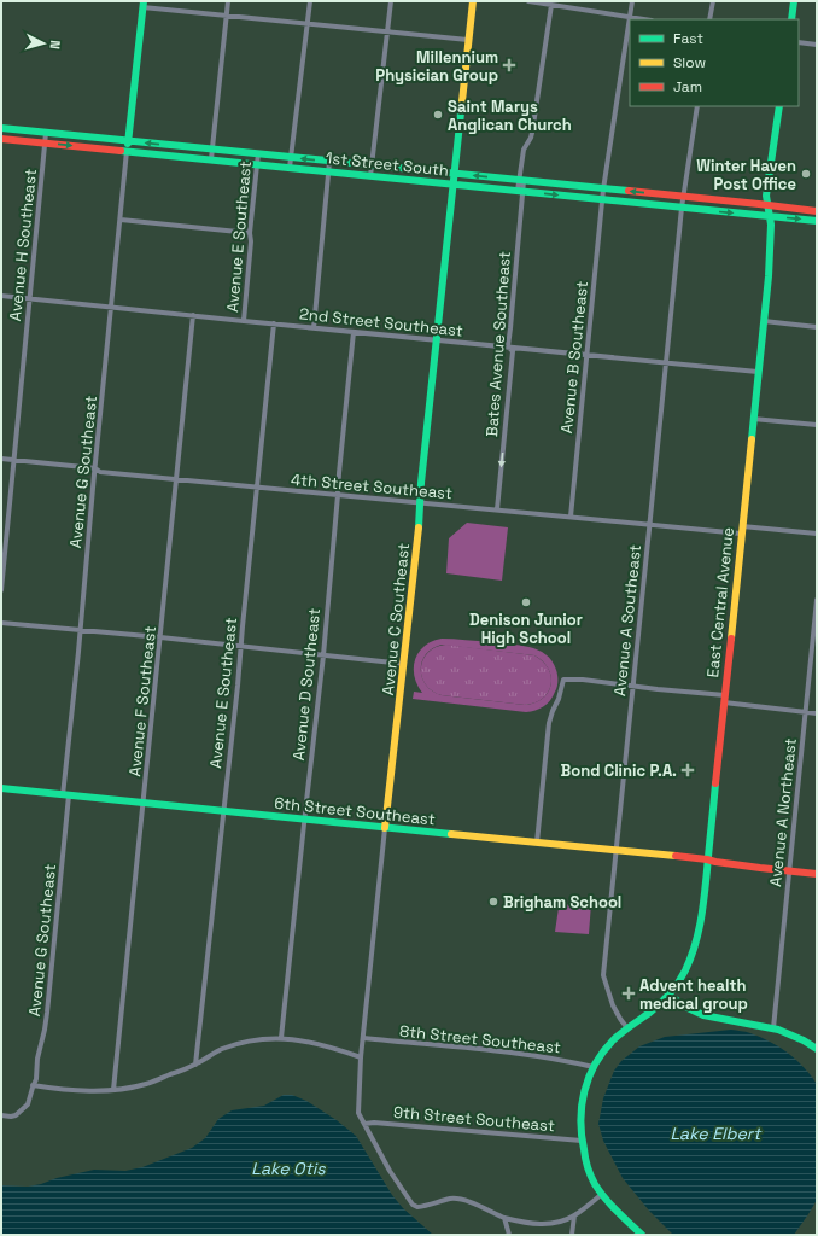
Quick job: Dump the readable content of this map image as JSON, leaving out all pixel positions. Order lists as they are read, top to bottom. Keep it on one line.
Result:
{"streets":{"main road":["1st Street South","East Central Avenue","Avenue C Southeast","6th Street Southeast"],"street":["Avenue E Southeast","Avenue H Southeast","2nd Street Southeast","Bates Avenue Southeast","Avenue B Southeast","Avenue G Southeast","4th Street Southeast","Avenue A Southeast","Avenue D Southeast","Avenue F Southeast","Avenue A Northeast","8th Street Southeast","9th Street Southeast"]},"crossings":[["1st Street South","Avenue E Southeast"],["1st Street South","Avenue H Southeast"],["1st Street South","Bates Avenue Southeast"],["1st Street South","Avenue B Southeast"],["1st Street South","Avenue G Southeast"],["1st Street South","East Central Avenue"],["1st Street South","Avenue C Southeast"],["1st Street South","Avenue A Southeast"],["Avenue E Southeast","2nd Street Southeast"],["Avenue E Southeast","4th Street Southeast"],["Avenue E Southeast","6th Street Southeast"],["Avenue H Southeast","2nd Street Southeast"],["Avenue H Southeast","4th Street Southeast"],["2nd Street Southeast","Bates Avenue Southeast"],["2nd Street Southeast","Avenue B Southeast"],["2nd Street Southeast","Avenue G Southeast"],["2nd Street Southeast","East Central Avenue"],["2nd Street Southeast","Avenue C Southeast"],["2nd Street Southeast","Avenue A Southeast"],["2nd Street Southeast","Avenue D Southeast"],["2nd Street Southeast","Avenue F Southeast"],["Bates Avenue Southeast","4th Street Southeast"],["Avenue B Southeast","4th Street Southeast"],["Avenue G Southeast","4th Street Southeast"],["Avenue G Southeast","6th Street Southeast"],["4th Street Southeast","East Central Avenue"],["4th Street Southeast","Avenue C Southeast"],["4th Street Southeast","Avenue A Southeast"],["4th Street Southeast","Avenue D Southeast"],["4th Street Southeast","Avenue F Southeast"],["East Central Avenue","Avenue A Southeast"],["East Central Avenue","6th Street Southeast"],["East Central Avenue","8th Street Southeast"],["East Central Avenue","9th Street Southeast"],["Avenue C Southeast","6th Street Southeast"],["Avenue C Southeast","8th Street Southeast"],["Avenue C Southeast","9th Street Southeast"],["Avenue A Southeast","6th Street Southeast"],["Avenue D Southeast","6th Street Southeast"],["Avenue F Southeast","6th Street Southeast"],["6th Street Southeast","Avenue A Northeast"]],"water":["Lake Elbert","Lake Otis"],"places":{"health":["Millennium Physician Group","Bond Clinic P.A.","Advent health medical group"],"other":["Saint Marys Anglican Church","Winter Haven Post Office","Denison Junior High School","Brigham School"]},"legend":["Fast","Slow","Jam"],"north":"right"}
